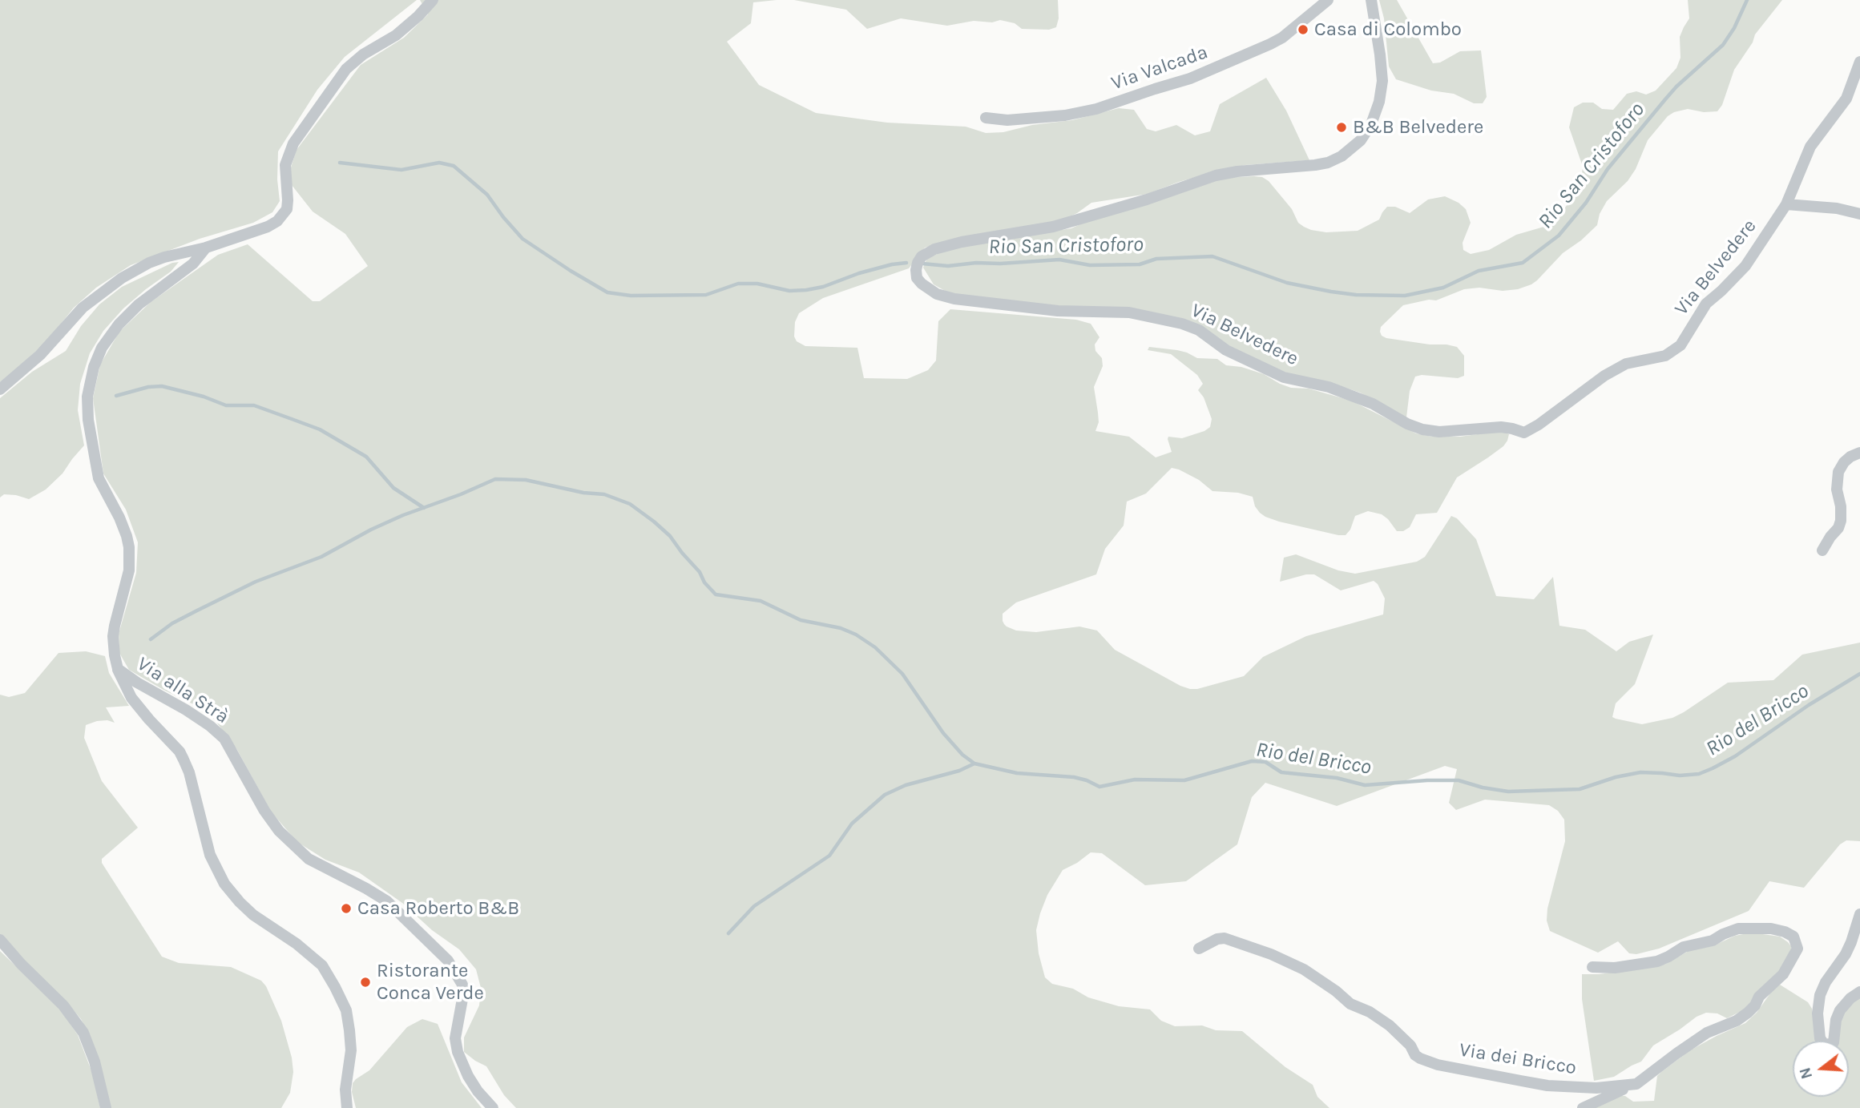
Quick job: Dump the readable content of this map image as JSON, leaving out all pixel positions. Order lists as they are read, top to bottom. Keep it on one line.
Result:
{"streets":{"street":["Via Valcada","Via Belvedere","Via alla Strà","Via dei Bricco"]},"water":["Rio San Cristoforo","Rio del Bricco"],"places":["Casa di Colombo","B&B Belvedere","Casa Roberto B&B","Ristorante Conca Verde"],"north":"left"}
